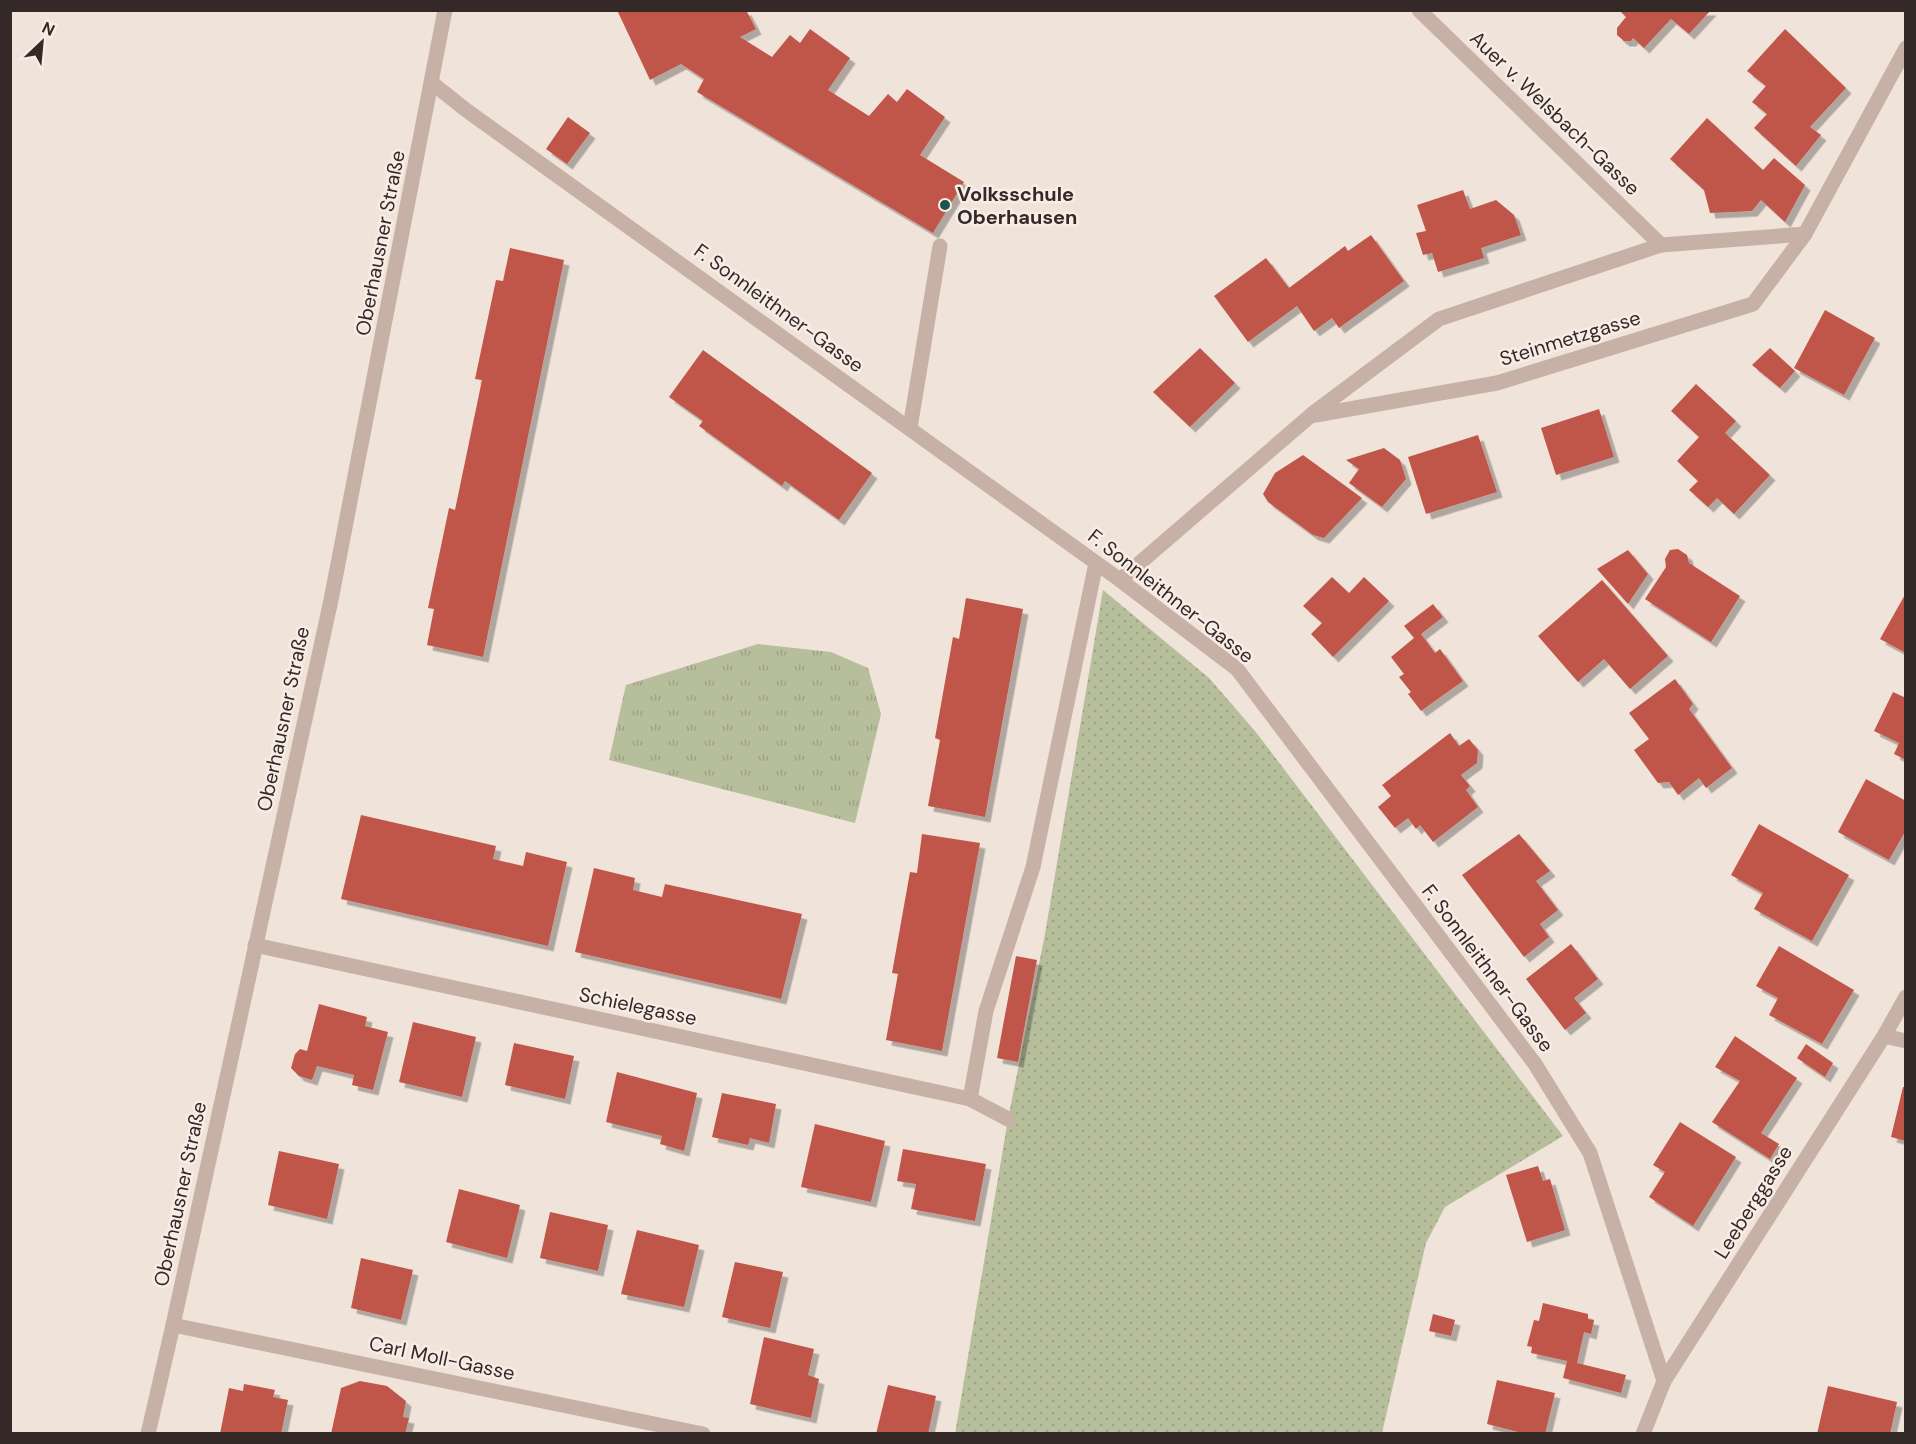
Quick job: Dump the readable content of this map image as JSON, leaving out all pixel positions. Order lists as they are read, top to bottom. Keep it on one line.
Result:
{"streets":{"street":["Auer v. Welsbach-Gasse","Oberhausner Straße","F. Sonnleithner-Gasse","Steinmetzgasse","Schielegasse","Leeberggasse","Carl Moll-Gasse"]},"crossings":[["Oberhausner Straße","F. Sonnleithner-Gasse"],["Oberhausner Straße","Schielegasse"],["Oberhausner Straße","Carl Moll-Gasse"],["F. Sonnleithner-Gasse","Leeberggasse"]],"places":["Volksschule Oberhausen"],"north":"top right"}
